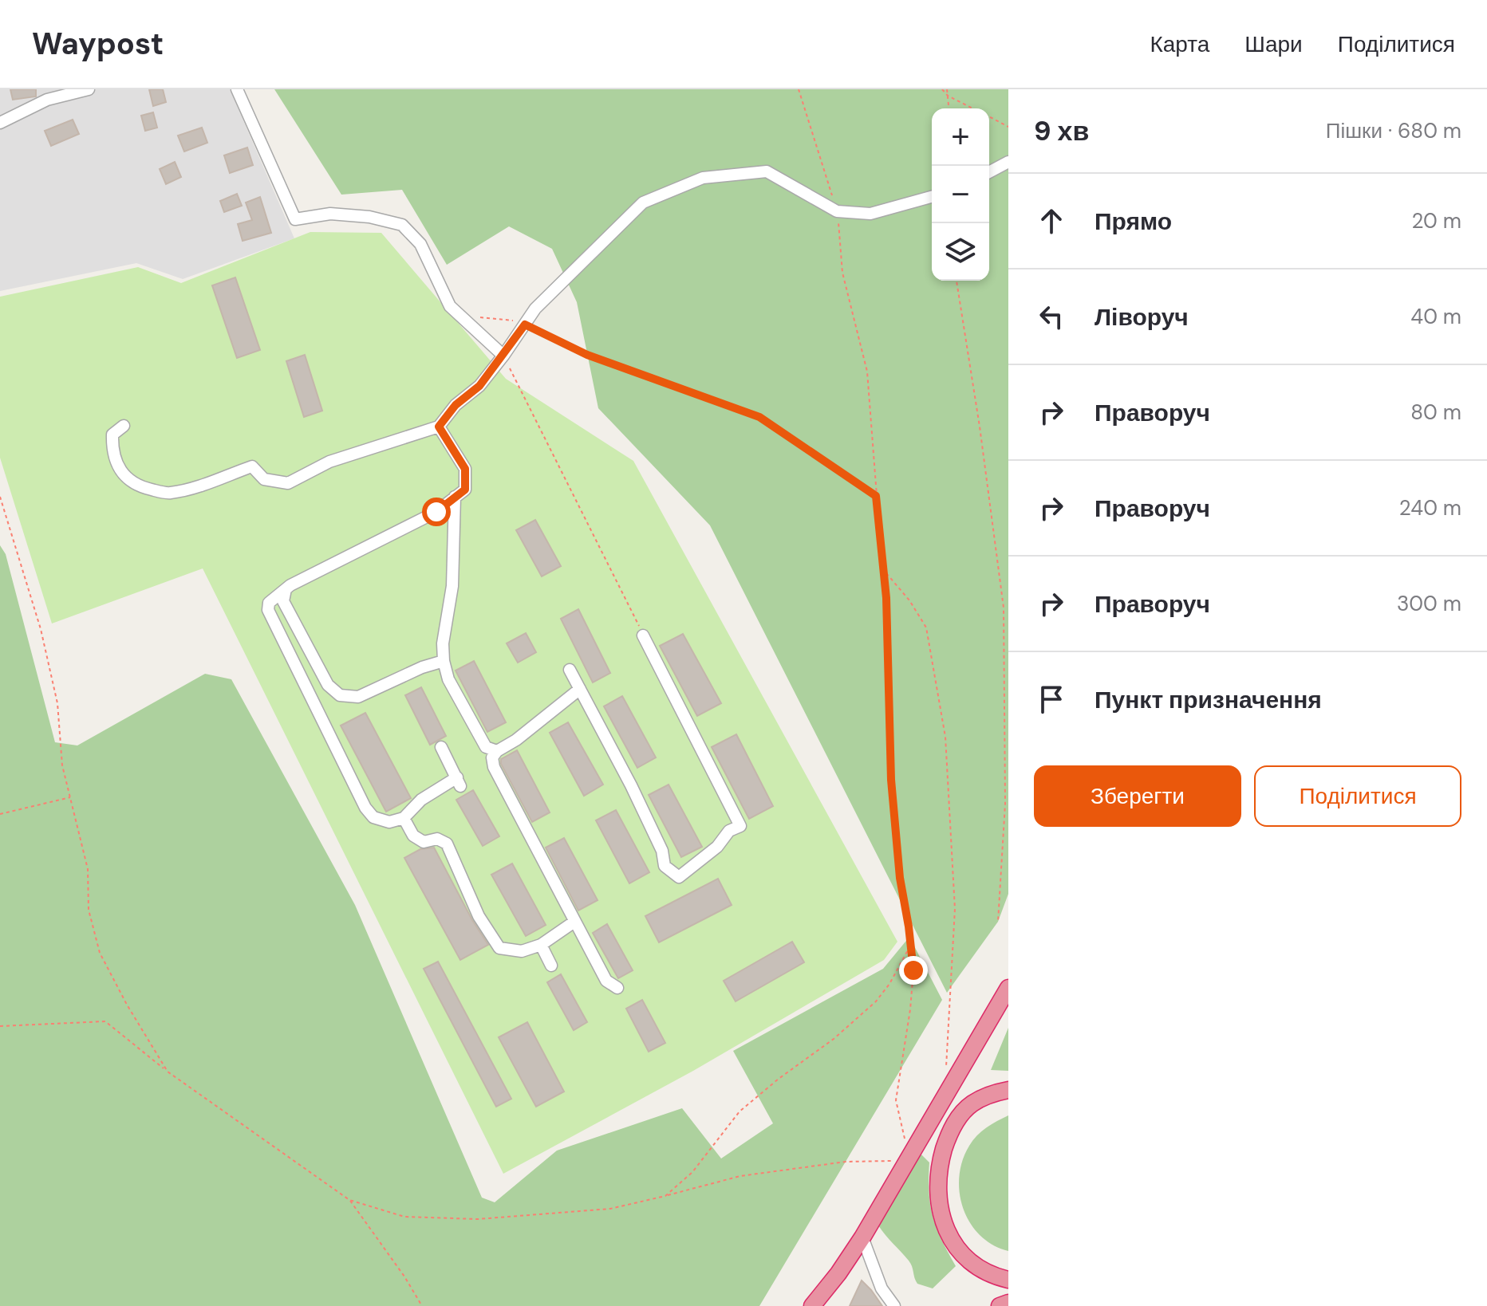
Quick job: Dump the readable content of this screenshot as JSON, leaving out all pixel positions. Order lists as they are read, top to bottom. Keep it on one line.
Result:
{"page":{"header":"Waypost","nav":["Карта","Шари","Поділитися"],"heading":["9 хв","Пішки · 680 m"],"map_buttons":["+","−"],"list":[["Прямо","20 m"],["Ліворуч","40 m"],["Праворуч","80 m"],["Праворуч","240 m"],["Праворуч","300 m"],"Пункт призначення"],"buttons":["Зберегти","Поділитися"]}}
